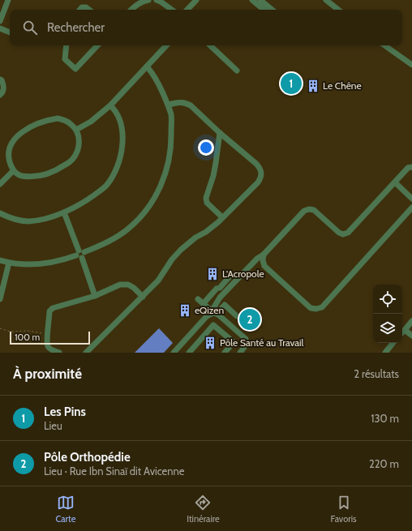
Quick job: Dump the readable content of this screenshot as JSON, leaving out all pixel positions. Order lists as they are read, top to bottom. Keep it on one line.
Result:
{"places":{"building":["Le Chêne","L'Acropole","eQizen","Pôle Santé au Travail"]},"scale_bar":"100 m","page":{"search":"Rechercher","pins":["1","2"],"scale":"100 m","heading":["À proximité","2 résultats"],"list":[{"mark":"1","name":"Les Pins","note":"Lieu","value":"130 m"},{"mark":"2","name":"Pôle Orthopédie","note":"Lieu · Rue Ibn Sinaï dit Avicenne","value":"220 m"}],"nav":["Carte","Itinéraire","Favoris"]}}
